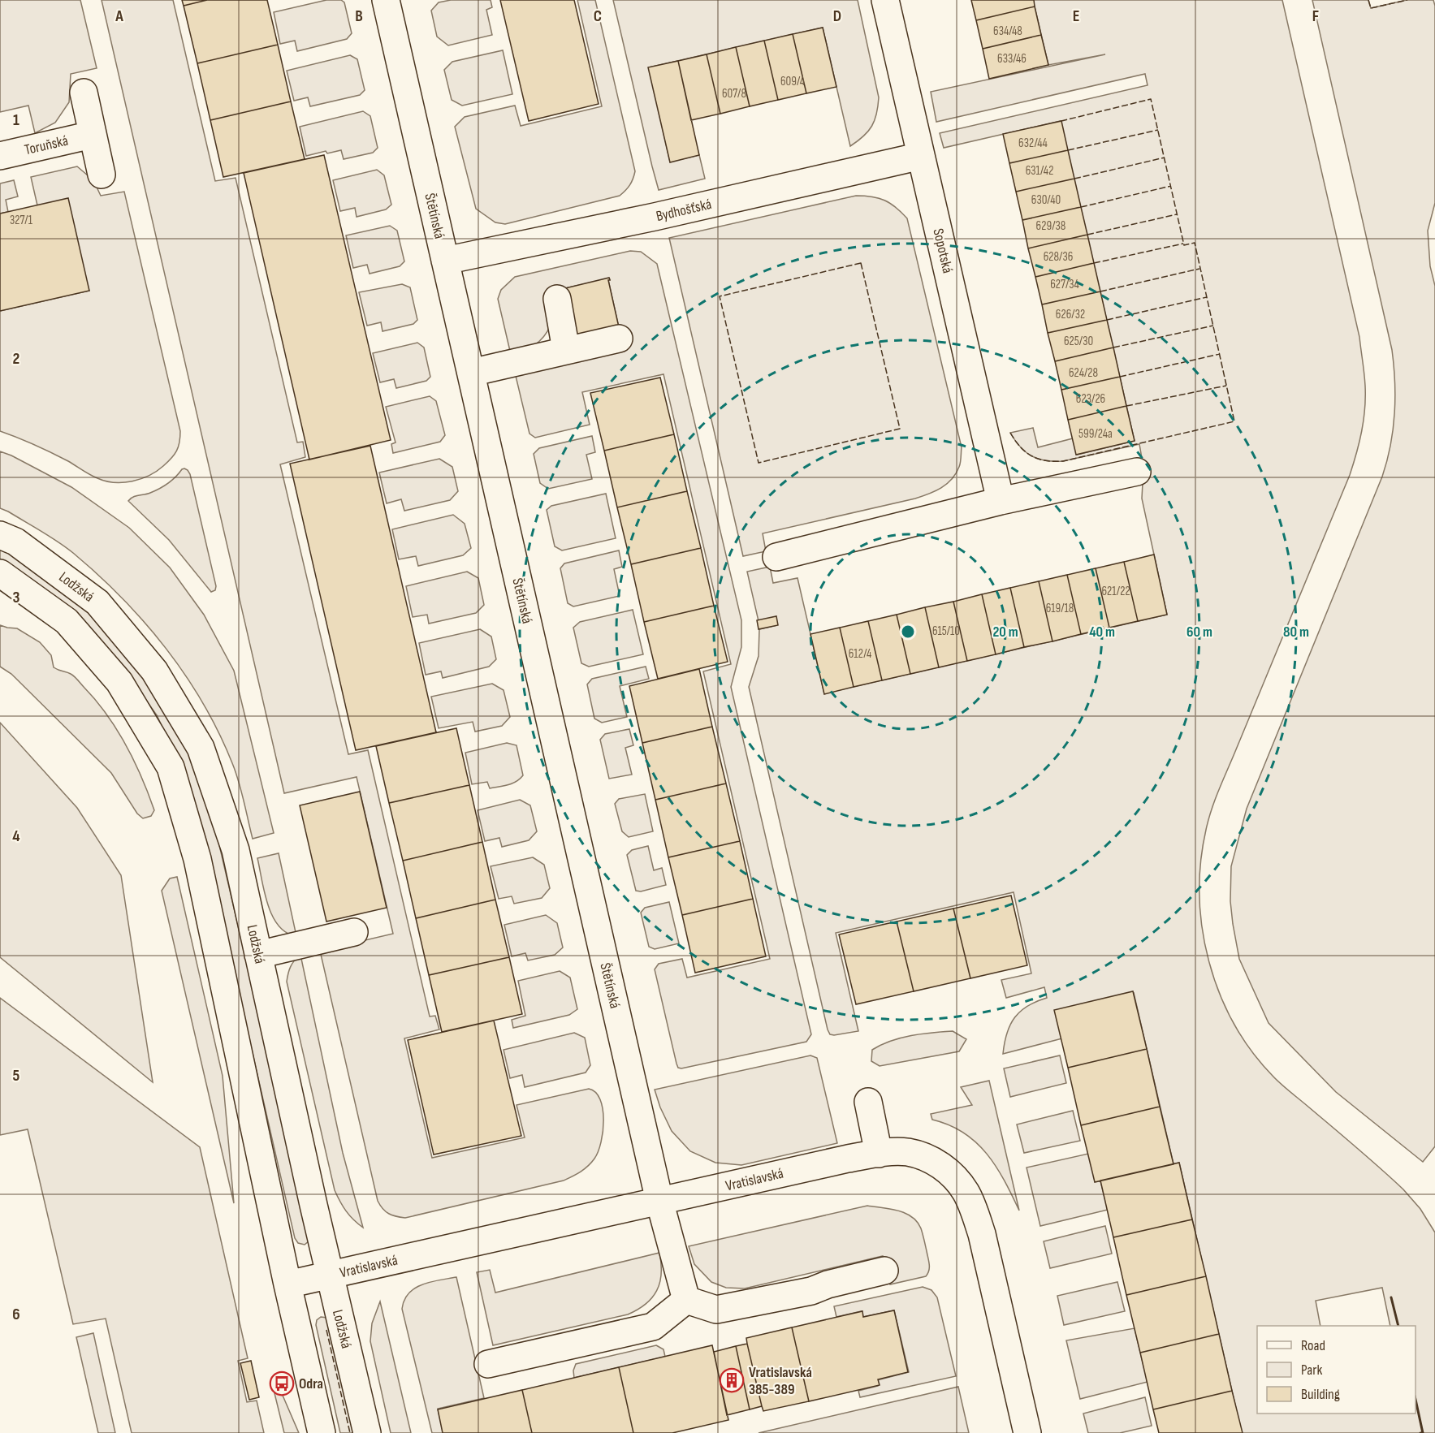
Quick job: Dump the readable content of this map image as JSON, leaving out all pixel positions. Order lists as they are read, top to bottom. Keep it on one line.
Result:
{"streets":{"street":["Toruňská","Bydhošťská","Štětínská","Sopotská","Lodžská","Vratislavská"]},"crossings":[["Bydhošťská","Štětínská"],["Bydhošťská","Sopotská"],["Štětínská","Vratislavská"],["Lodžská","Vratislavská"]],"places":{"building":["Vratislavská 385-389"],"bus stop":["Odra"]},"house_numbers":["634/48","633/46","609/4","607/8","632/44","631/42","630/40","327/1","629/38","628/36","627/34","626/32","625/30","624/28","623/26","599/24a","621/22","619/18","615/10","612/4"],"legend":["Road","Park","Building"],"grid":{"columns":["A","B","C","D","E","F"],"rows":["1","2","3","4","5","6"]},"rings":["20 m","40 m","60 m","80 m"]}
